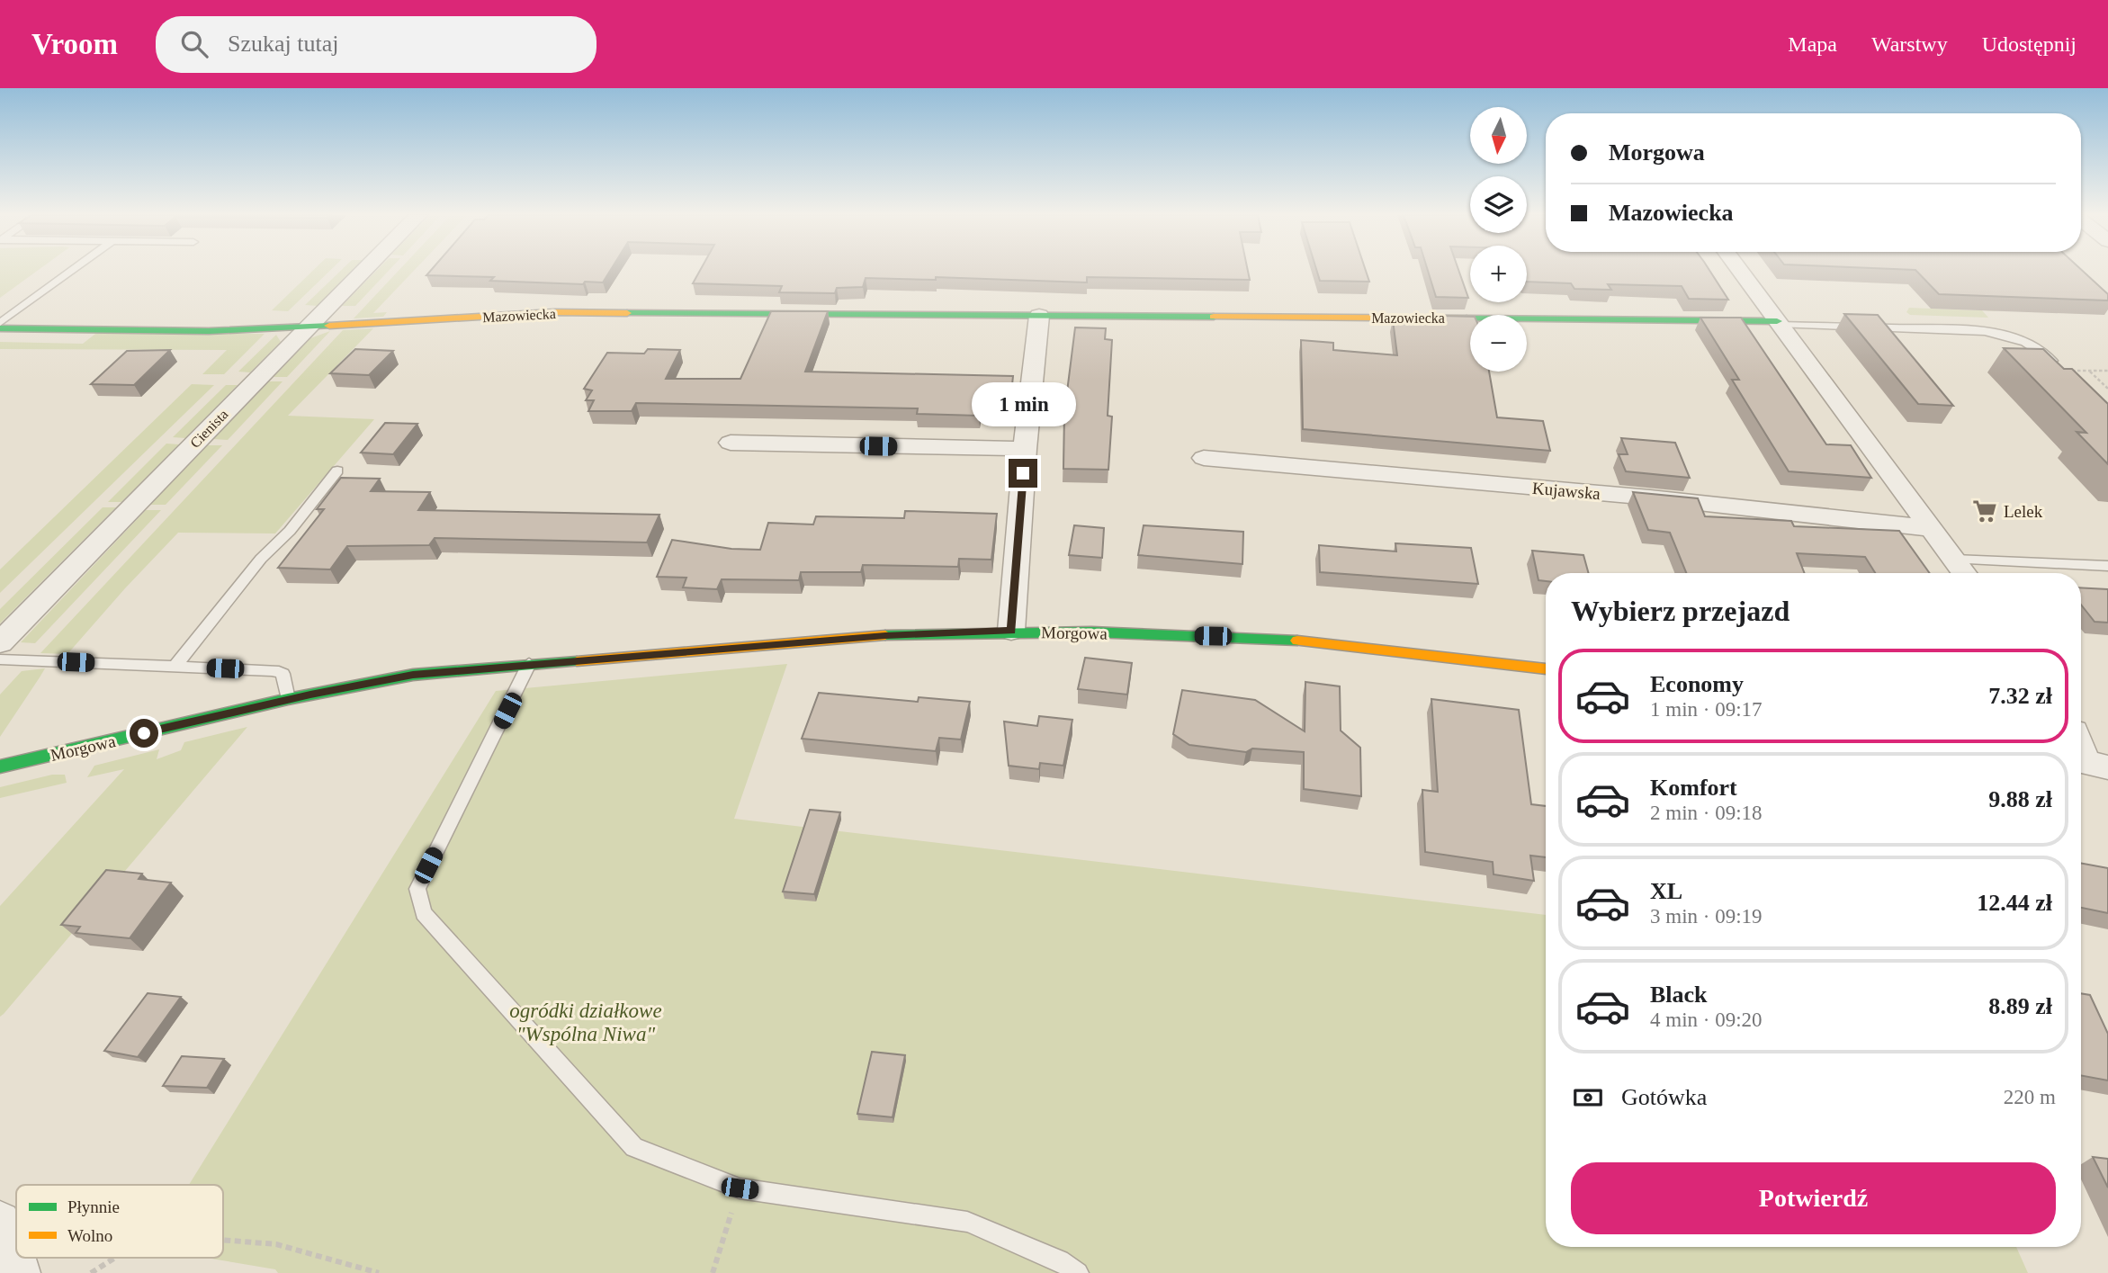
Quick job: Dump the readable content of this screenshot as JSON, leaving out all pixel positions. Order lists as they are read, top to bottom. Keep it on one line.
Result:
{"streets":{"street":["Mazowiecka","Cienista","Kujawska","Morgowa"]},"crossings":[["Mazowiecka","Cienista"]],"parks":["ogródki działkowe \"Wspólna Niwa\""],"places":{"supermarket":["Lelek"]},"legend":["Płynnie","Wolno"],"north":"bottom","page":{"header":"Vroom","search":"Szukaj tutaj","nav":["Mapa","Warstwy","Udostępnij"],"map_buttons":["+","−"],"banner":["Morgowa","Mazowiecka"],"bubble":"1 min","heading":"Wybierz przejazd","list":[{"name":"Economy","note":"1 min · 09:17","value":"7.32 zł"},{"name":"Komfort","note":"2 min · 09:18","value":"9.88 zł"},{"name":"XL","note":"3 min · 09:19","value":"12.44 zł"},{"name":"Black","note":"4 min · 09:20","value":"8.89 zł"}],"pay":["Gotówka","220 m"],"buttons":"Potwierdź"}}
